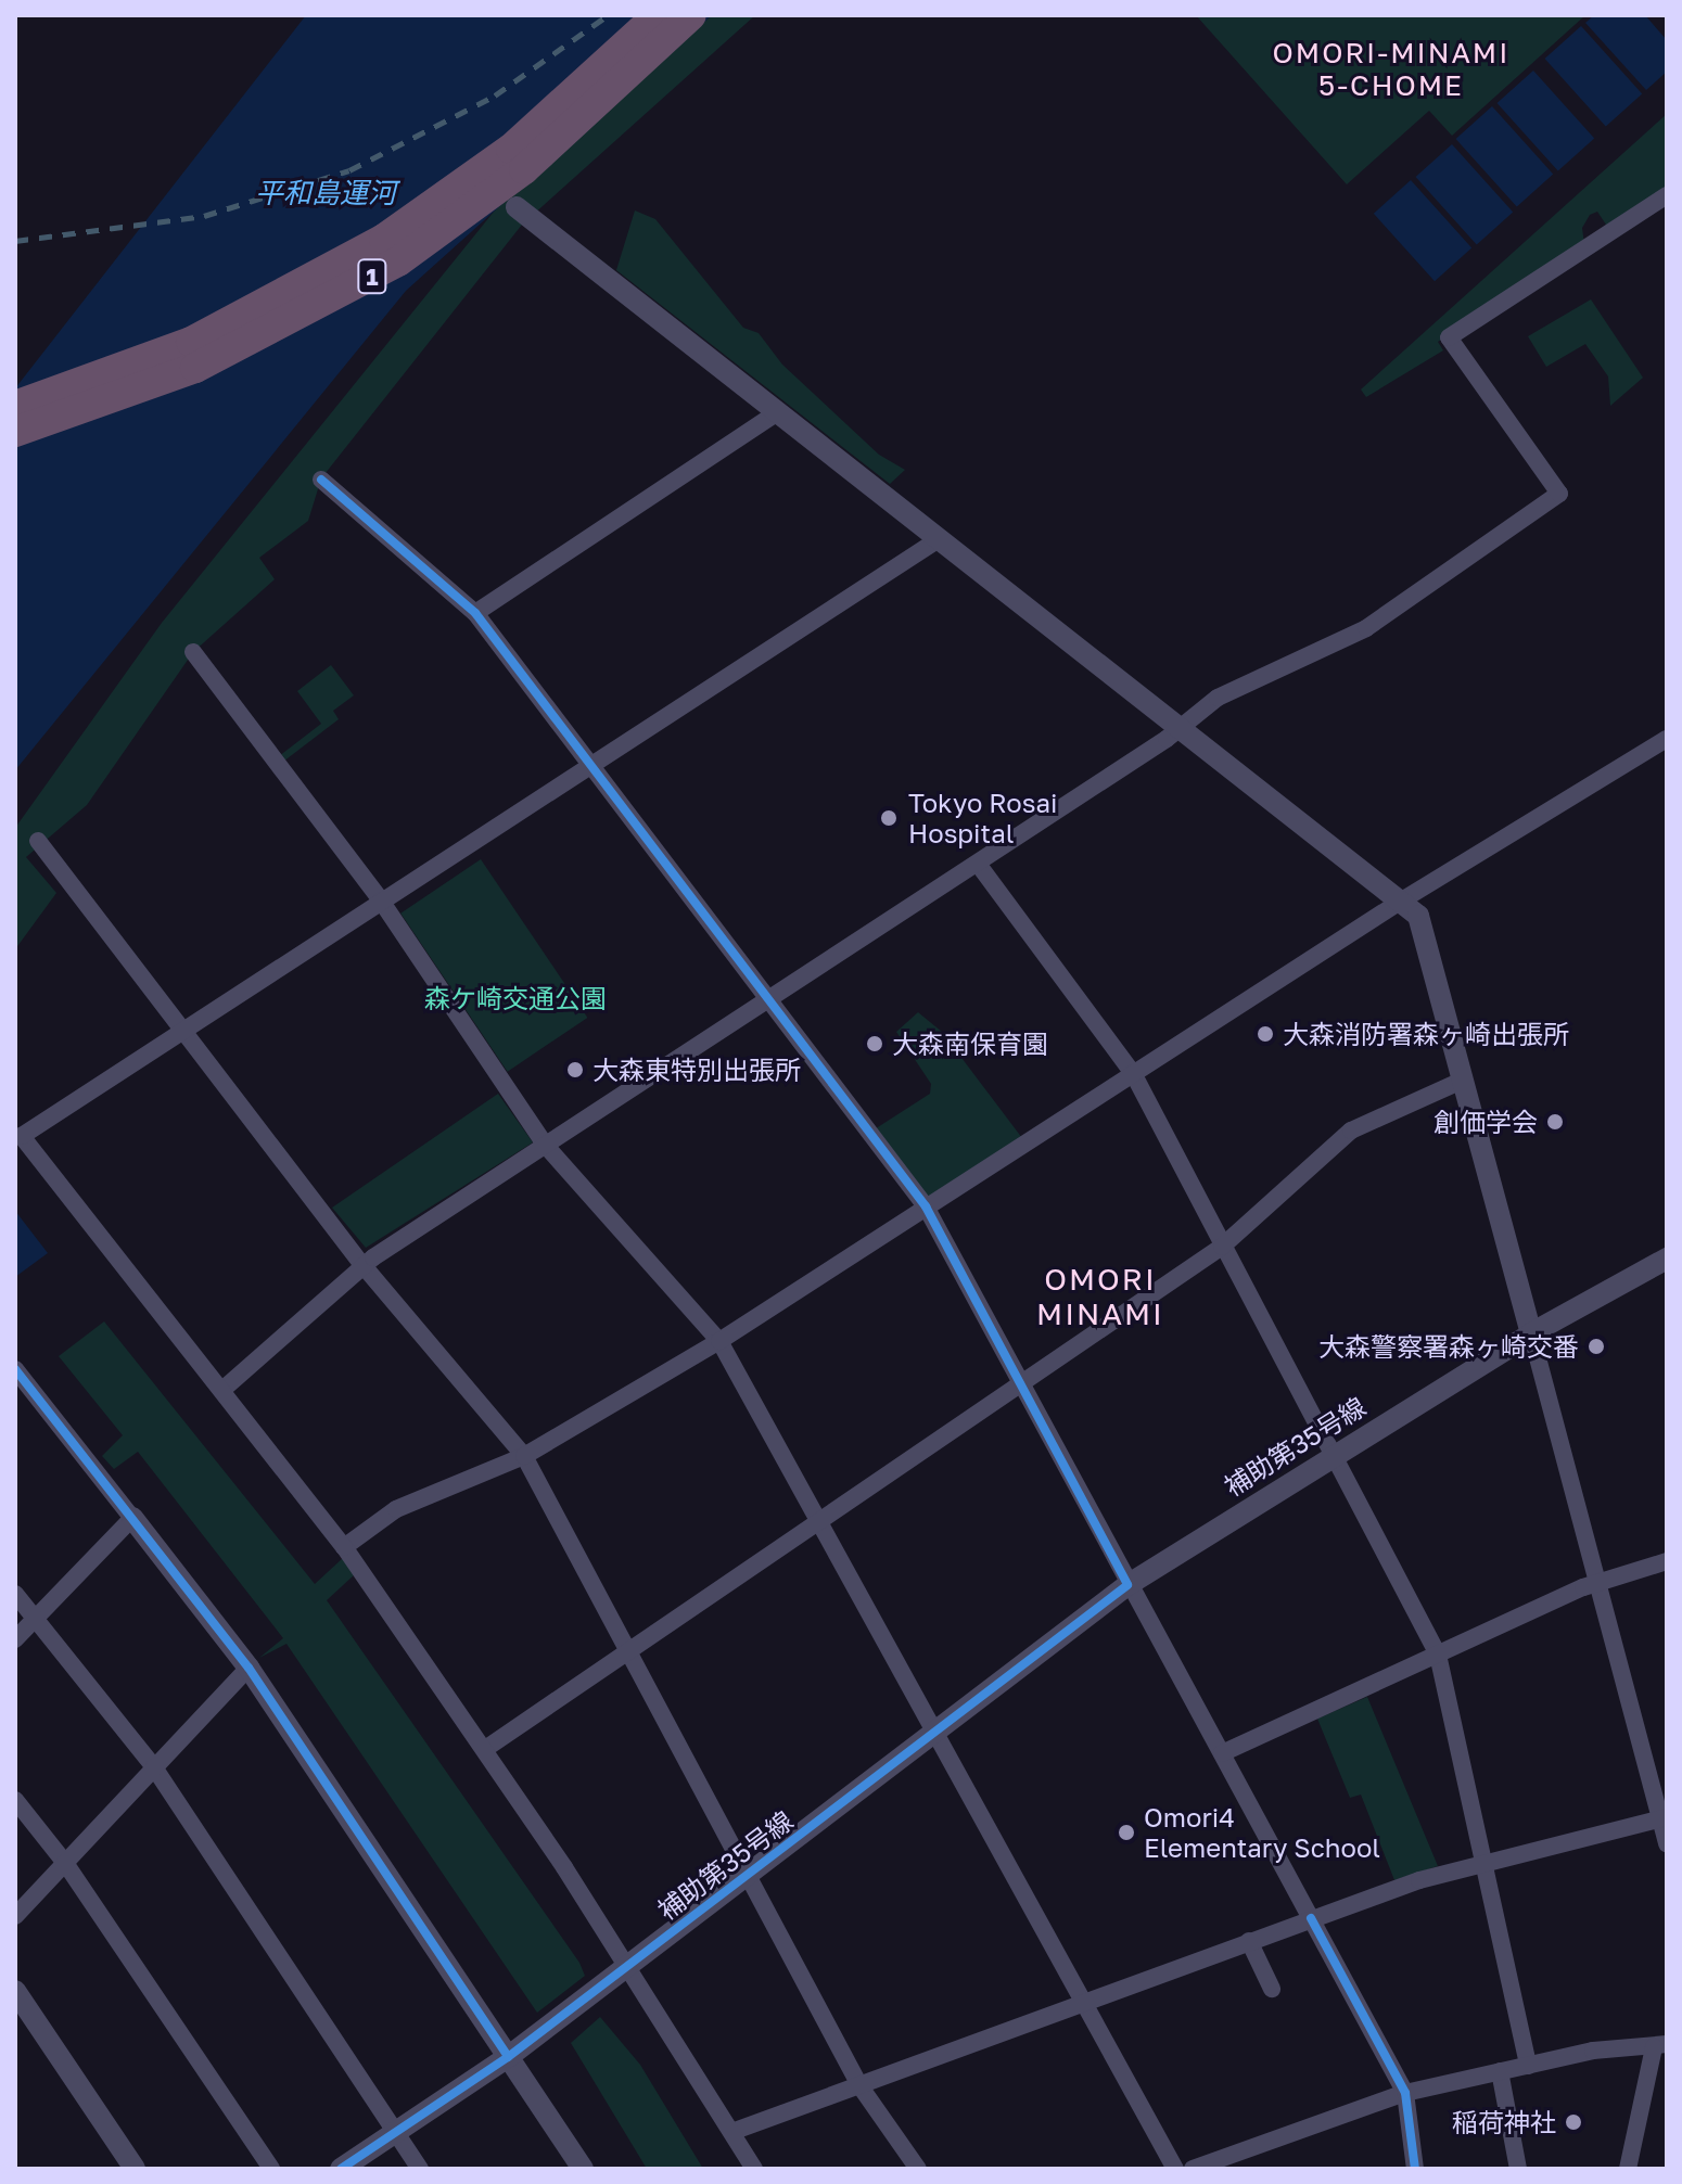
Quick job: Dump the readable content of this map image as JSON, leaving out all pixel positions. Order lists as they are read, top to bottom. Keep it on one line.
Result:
{"streets":{"highway":["1"],"street":["補助第35号線"]},"districts":["OMORI-MINAMI 5-CHOME","OMORI MINAMI"],"water":["平和島運河"],"parks":["森ケ崎交通公園"],"places":["Tokyo Rosai Hospital","大森消防署森ヶ崎出張所","大森南保育園","大森東特別出張所","創価学会","大森警察署森ヶ崎交番","Omori4 Elementary School","稲荷神社"]}
